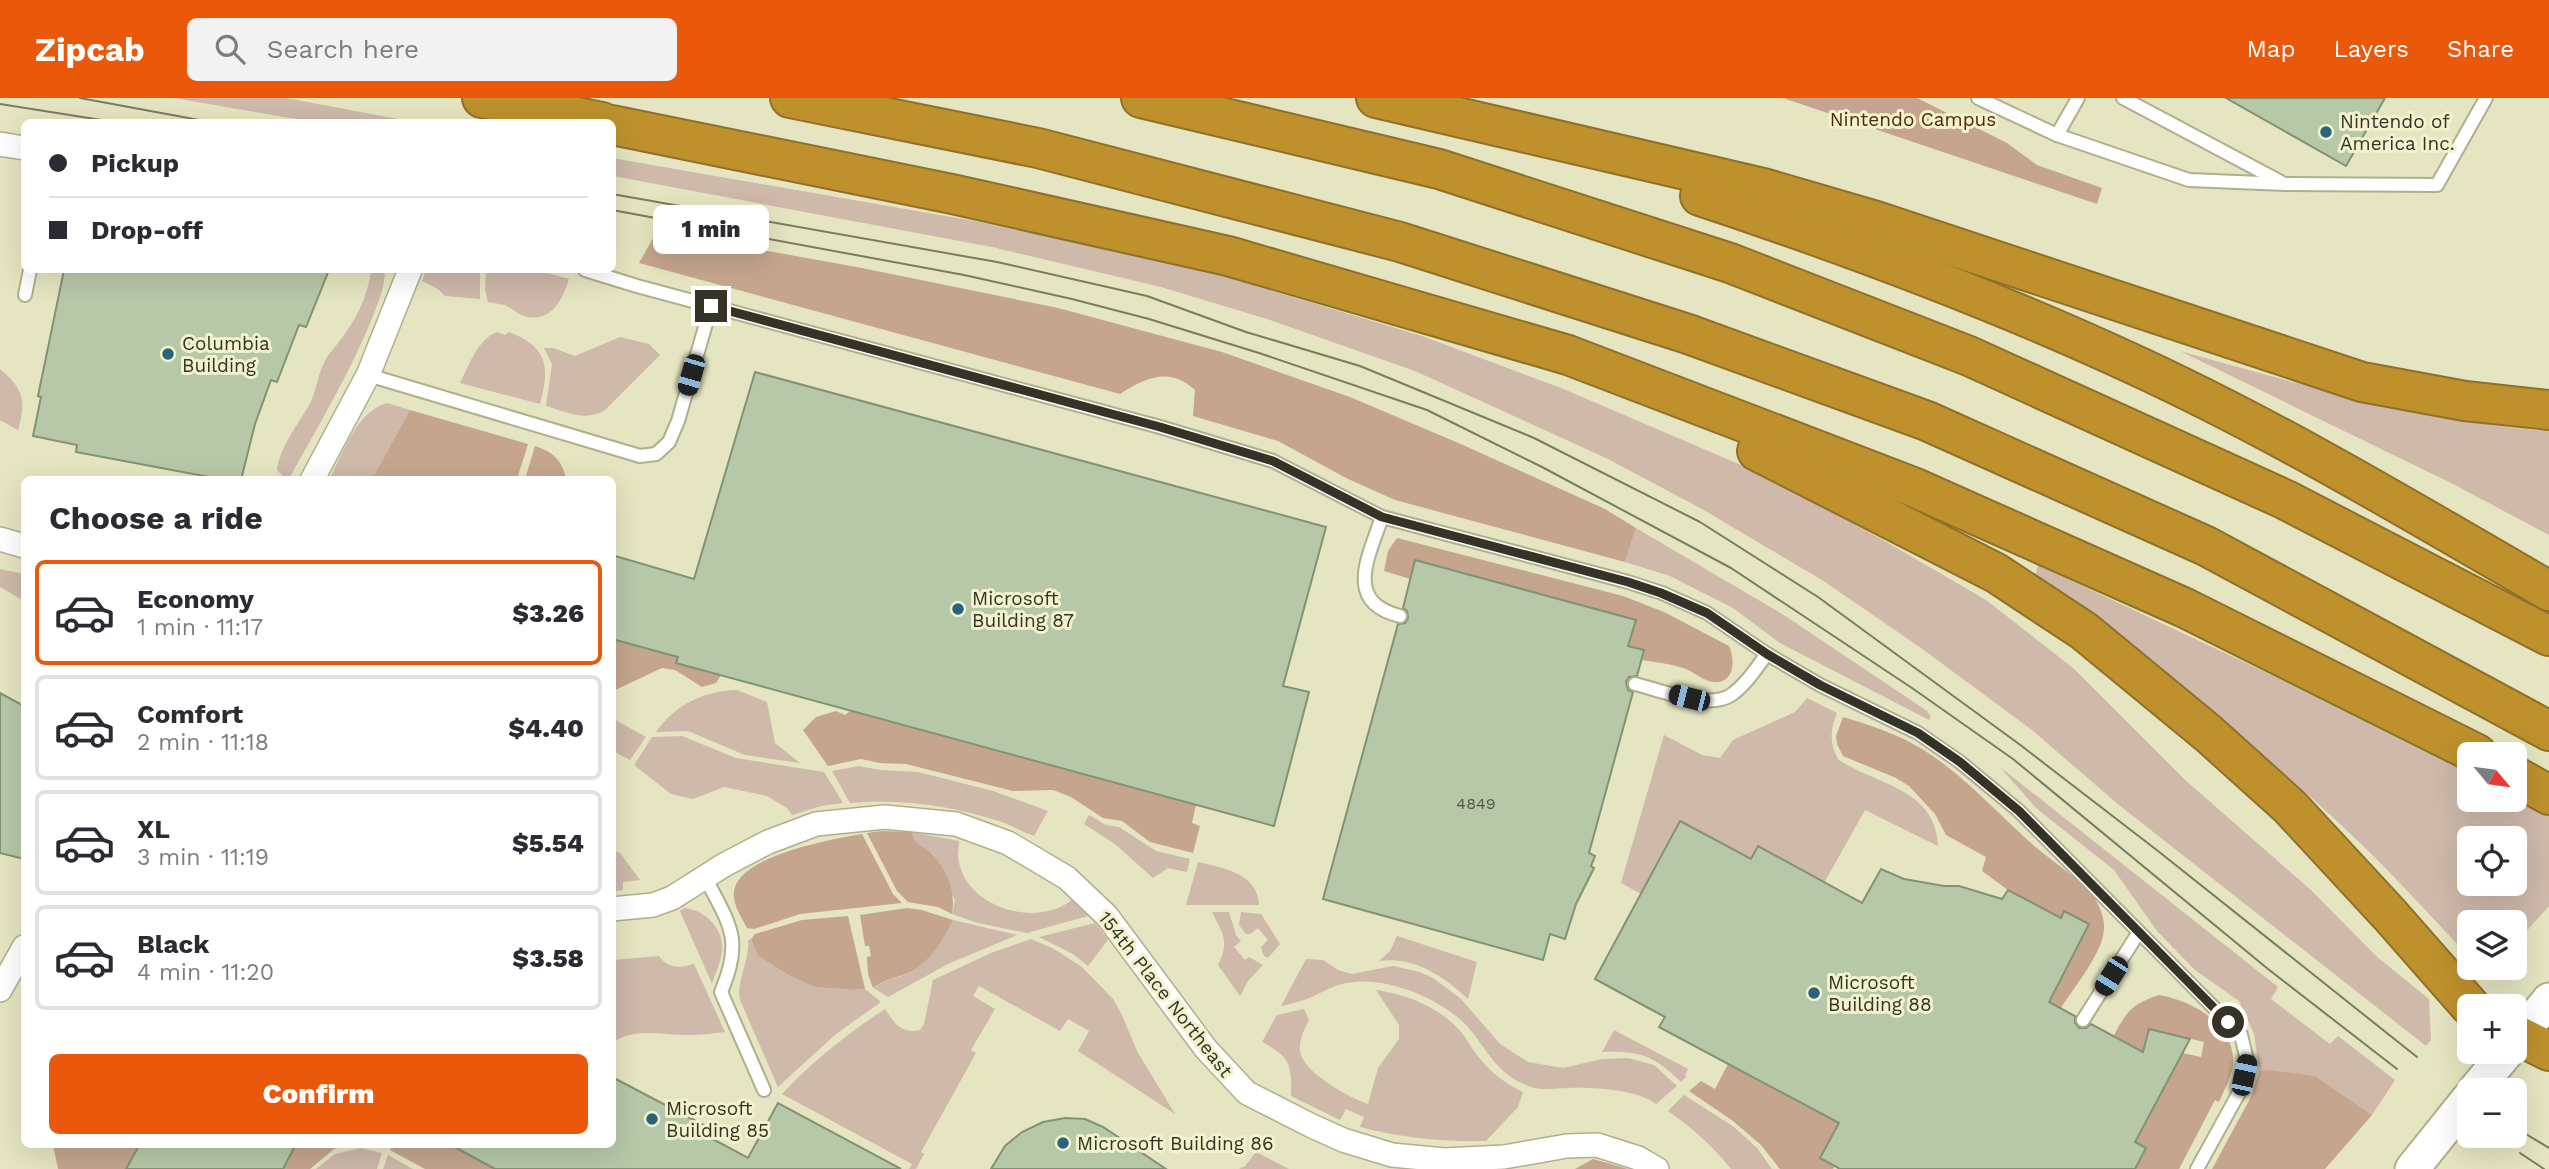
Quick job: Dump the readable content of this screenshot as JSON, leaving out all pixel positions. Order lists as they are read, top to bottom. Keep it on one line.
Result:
{"streets":{"street":["154th Place Northeast"]},"parks":["Nintendo Campus"],"places":["Nintendo of America Inc.","Columbia Building","Microsoft Building 87","Microsoft Building 88","Microsoft Building 85","Microsoft Building 86"],"house_numbers":["4849"],"north":"bottom right","page":{"header":"Zipcab","search":"Search here","nav":["Map","Layers","Share"],"banner":["Pickup","Drop-off"],"bubble":"1 min","heading":"Choose a ride","list":[{"name":"Economy","note":"1 min · 11:17","value":"$3.26"},{"name":"Comfort","note":"2 min · 11:18","value":"$4.40"},{"name":"XL","note":"3 min · 11:19","value":"$5.54"},{"name":"Black","note":"4 min · 11:20","value":"$3.58"}],"map_buttons":["+","−"],"buttons":"Confirm"}}
